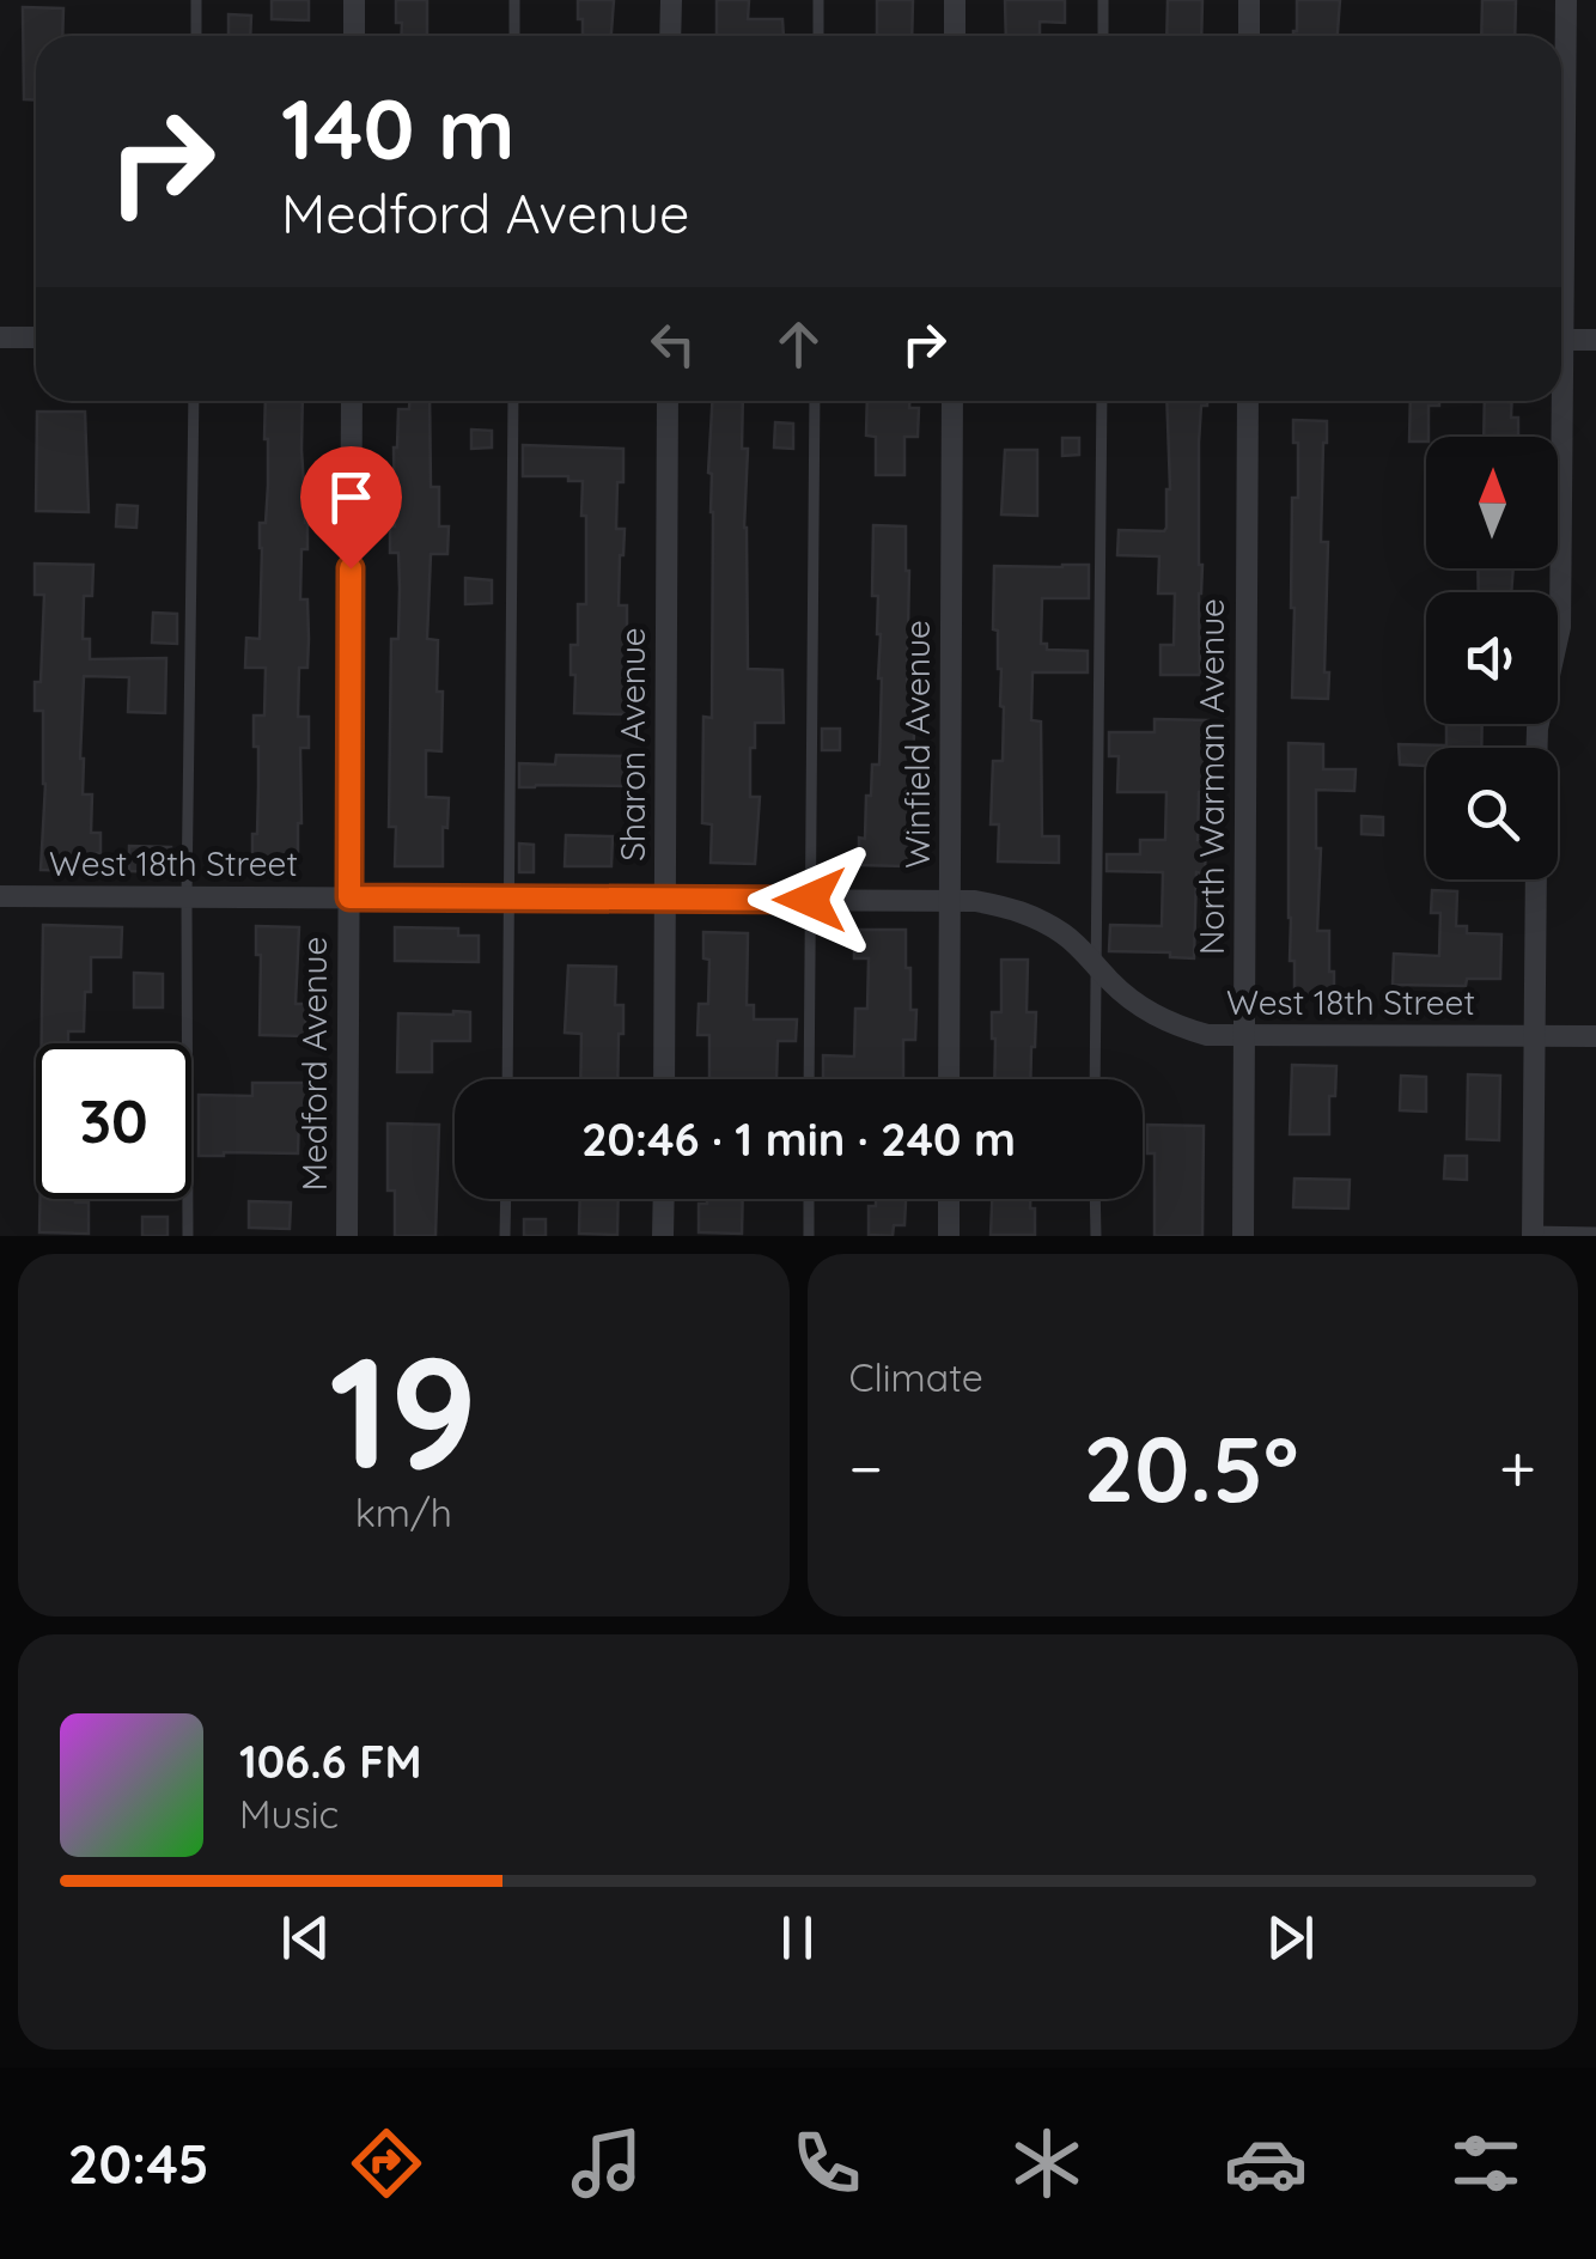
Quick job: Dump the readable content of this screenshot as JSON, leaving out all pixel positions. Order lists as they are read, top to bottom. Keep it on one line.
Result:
{"streets":{"street":["Sharon Avenue","Winfield Avenue","North Warman Avenue","West 18th Street","Medford Avenue"]},"crossings":[["Sharon Avenue","West 18th Street"],["Winfield Avenue","West 18th Street"],["North Warman Avenue","West 18th Street"],["West 18th Street","Medford Avenue"]],"north":"top","page":{"turn":["140 m","Medford Avenue"],"limit":"30","trip":"20:46 · 1 min · 240 m","tile":[["19","km/h"],"Climate"],"heat":["−","20.5°","+"],"song":["106.6 FM","Music"],"tabs":"20:45"}}
